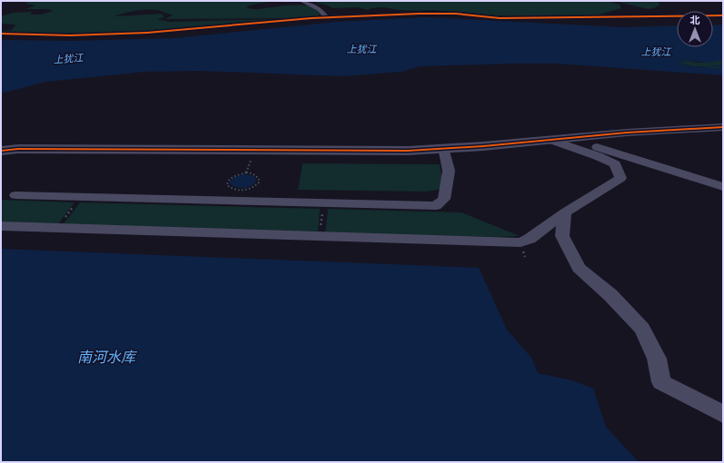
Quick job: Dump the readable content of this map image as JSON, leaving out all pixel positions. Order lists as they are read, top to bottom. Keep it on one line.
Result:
{"water":["上犹江","南河水库"],"north":"top"}
